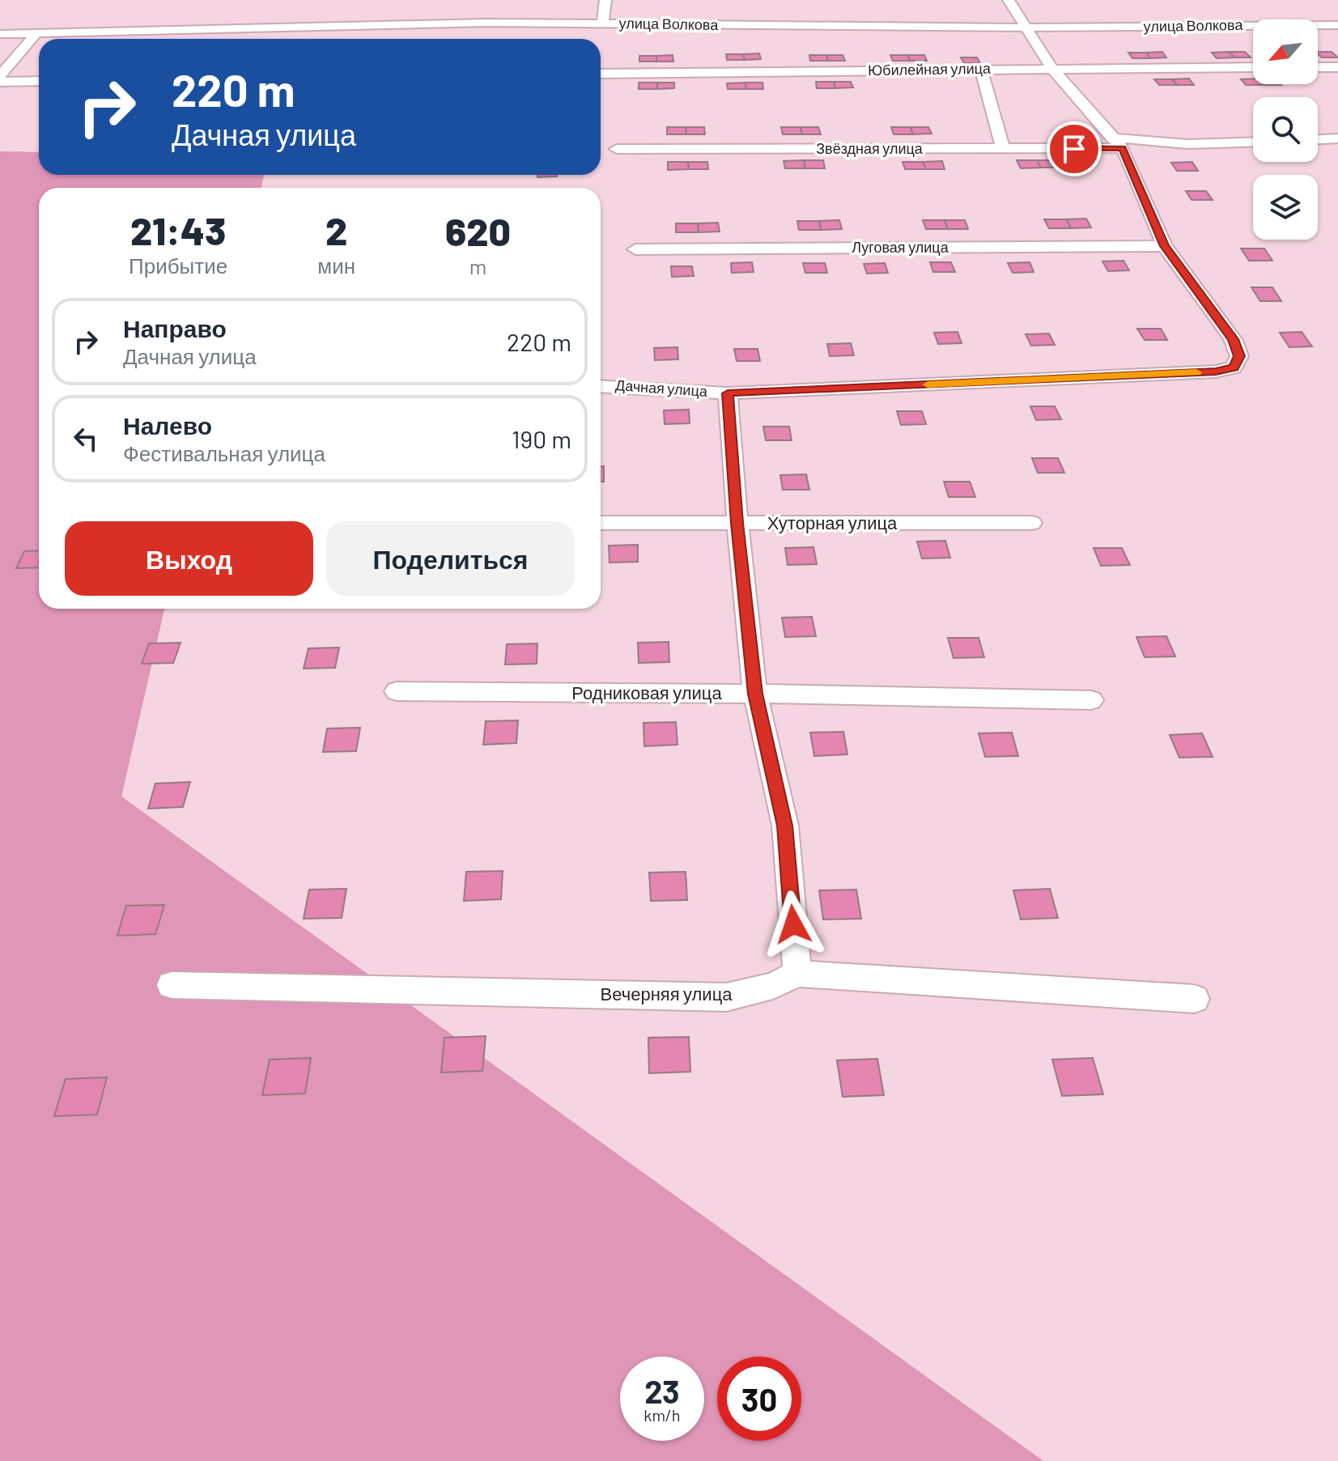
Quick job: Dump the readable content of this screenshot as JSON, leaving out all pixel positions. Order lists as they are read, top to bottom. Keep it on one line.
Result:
{"streets":{"street":["улица Волкова","Юбилейная улица","Звёздная улица","Луговая улица","Дачная улица","Хуторная улица","Родниковая улица","Вечерняя улица"]},"crossings":[["Луговая улица","Дачная улица"]],"north":"bottom left","page":{"turn":["220 m","Дачная улица"],"eta":["21:43","Прибытие","2","мин","620","m"],"list":[{"name":"Направо","note":"Дачная улица","value":"220 m"},{"name":"Налево","note":"Фестивальная улица","value":"190 m"}],"buttons":["Выход","Поделиться"],"speed":"23 km/h","limit":"30"}}
